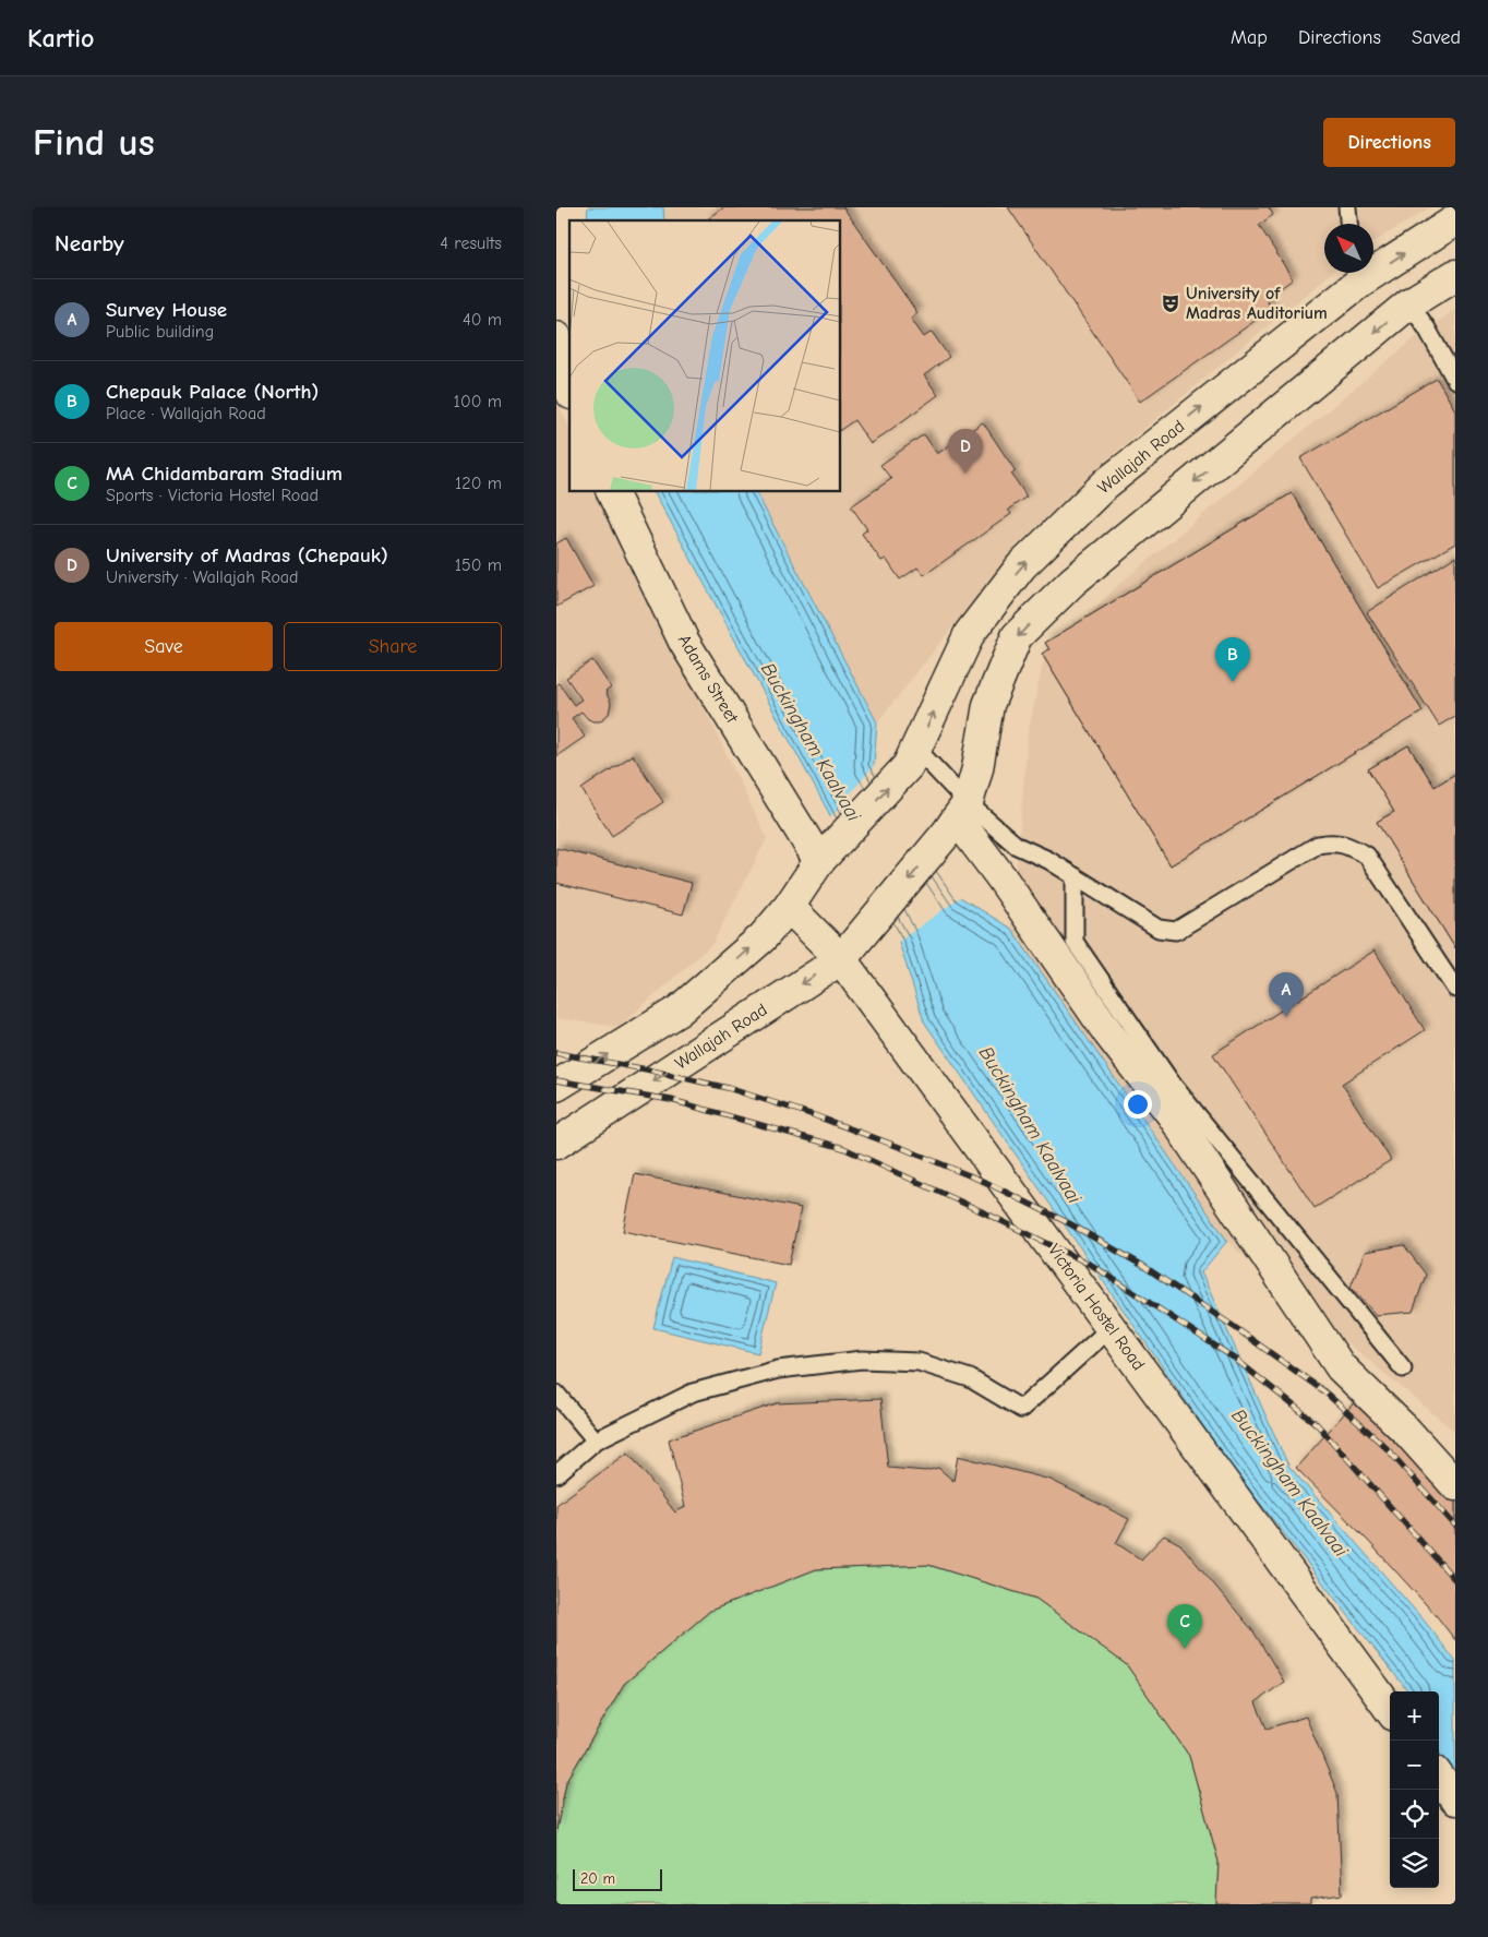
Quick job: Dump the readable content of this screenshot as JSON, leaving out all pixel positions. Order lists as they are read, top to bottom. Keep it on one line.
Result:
{"streets":{"main road":["Wallajah Road","Adams Street","Victoria Hostel Road"]},"crossings":[["Wallajah Road","Adams Street"],["Wallajah Road","Victoria Hostel Road"]],"water":["Buckingham Kaalvaai"],"places":{"theatre":["University of Madras Auditorium"]},"scale_bar":"20 m","north":"top left","page":{"header":"Kartio","nav":["Map","Directions","Saved"],"buttons":["Directions",["Save","Share"]],"title":"Find us","heading":["Nearby","4 results"],"list":[{"mark":"A","name":"Survey House","note":"Public building","value":"40 m"},{"mark":"B","name":"Chepauk Palace (North)","note":"Place · Wallajah Road","value":"100 m"},{"mark":"C","name":"MA Chidambaram Stadium","note":"Sports · Victoria Hostel Road","value":"120 m"},{"mark":"D","name":"University of Madras (Chepauk)","note":"University · Wallajah Road","value":"150 m"}],"pins":["D","B","A","C"],"map_buttons":["+","−"],"scale":"20 m"}}
